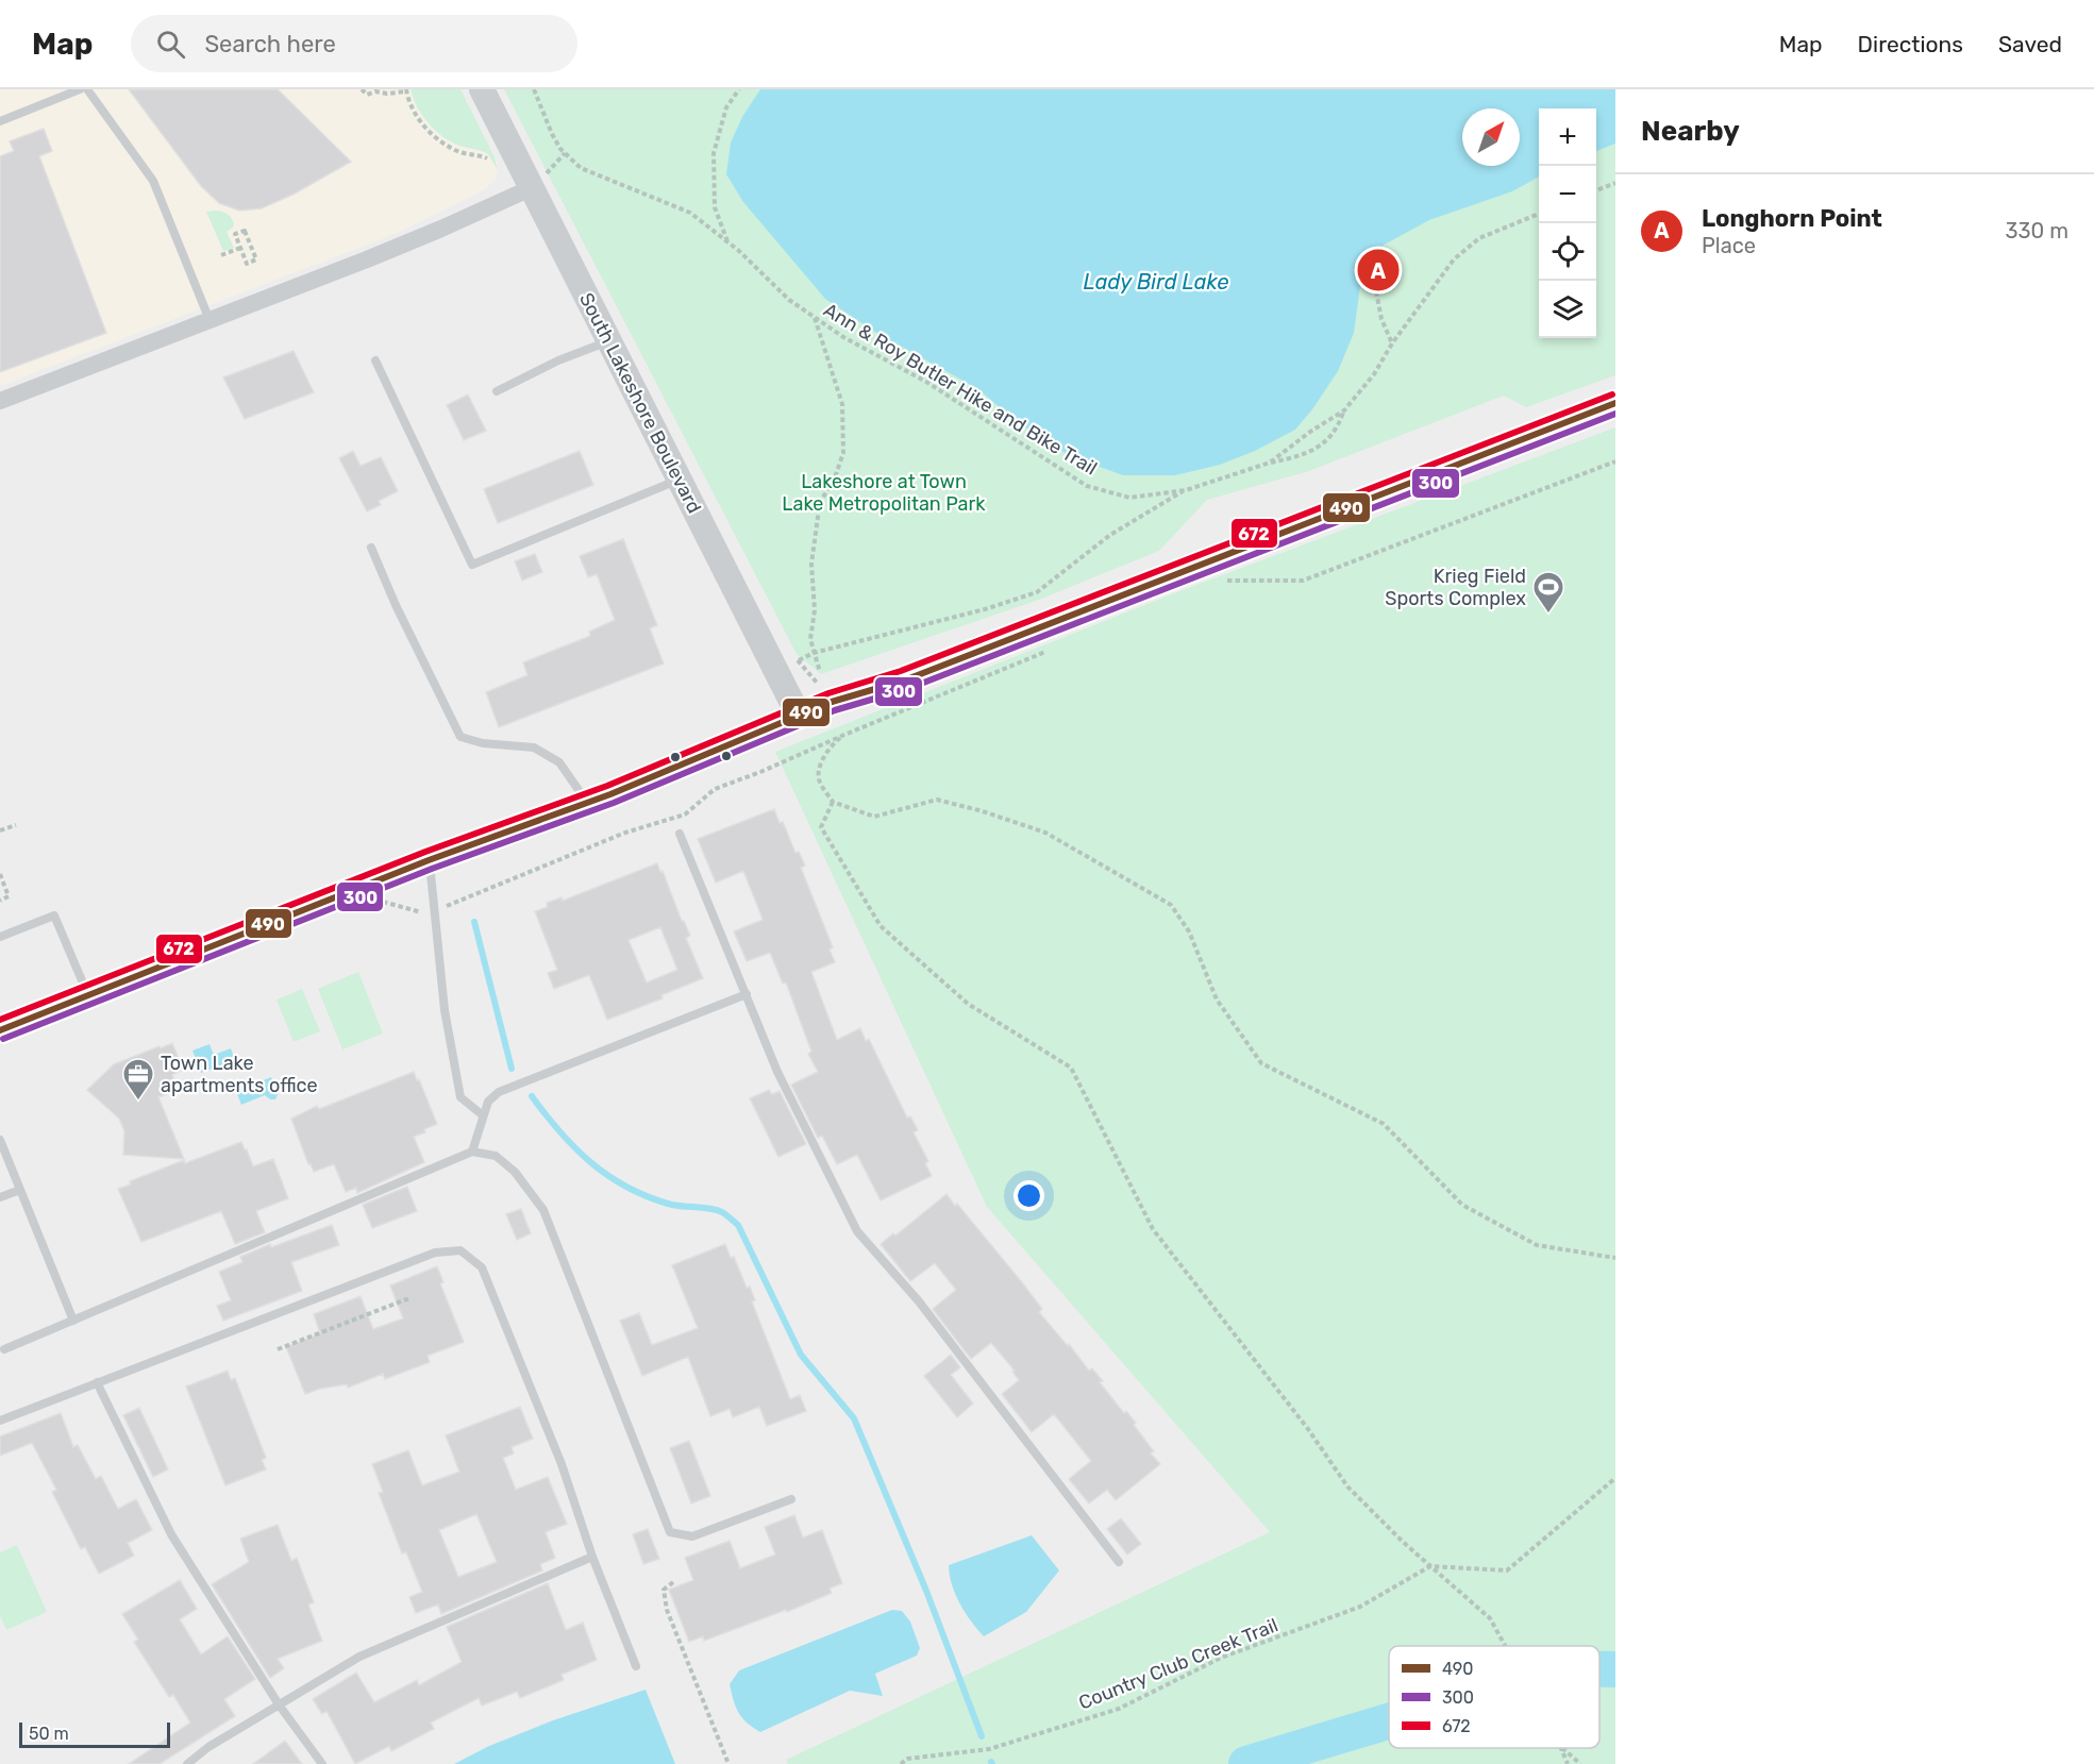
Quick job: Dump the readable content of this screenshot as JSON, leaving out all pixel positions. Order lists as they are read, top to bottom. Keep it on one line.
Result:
{"streets":{"main road":["South Lakeshore Boulevard"],"path":["Ann & Roy Butler Hike and Bike Trail","Country Club Creek Trail"]},"water":["Lady Bird Lake"],"parks":["Lakeshore at Town Lake Metropolitan Park"],"places":{"sports":["Krieg Field Sports Complex"],"office":["Town Lake apartments office"]},"lines":["transit line 672","transit line 490","transit line 300"],"legend":["490","300","672"],"scale_bar":"50 m","north":"top right","page":{"header":"Map","search":"Search here","nav":["Map","Directions","Saved"],"heading":"Nearby","map_buttons":["+","−"],"list":[{"mark":"A","name":"Longhorn Point","note":"Place","value":"330 m"}],"pins":"A","scale":"50 m"}}
